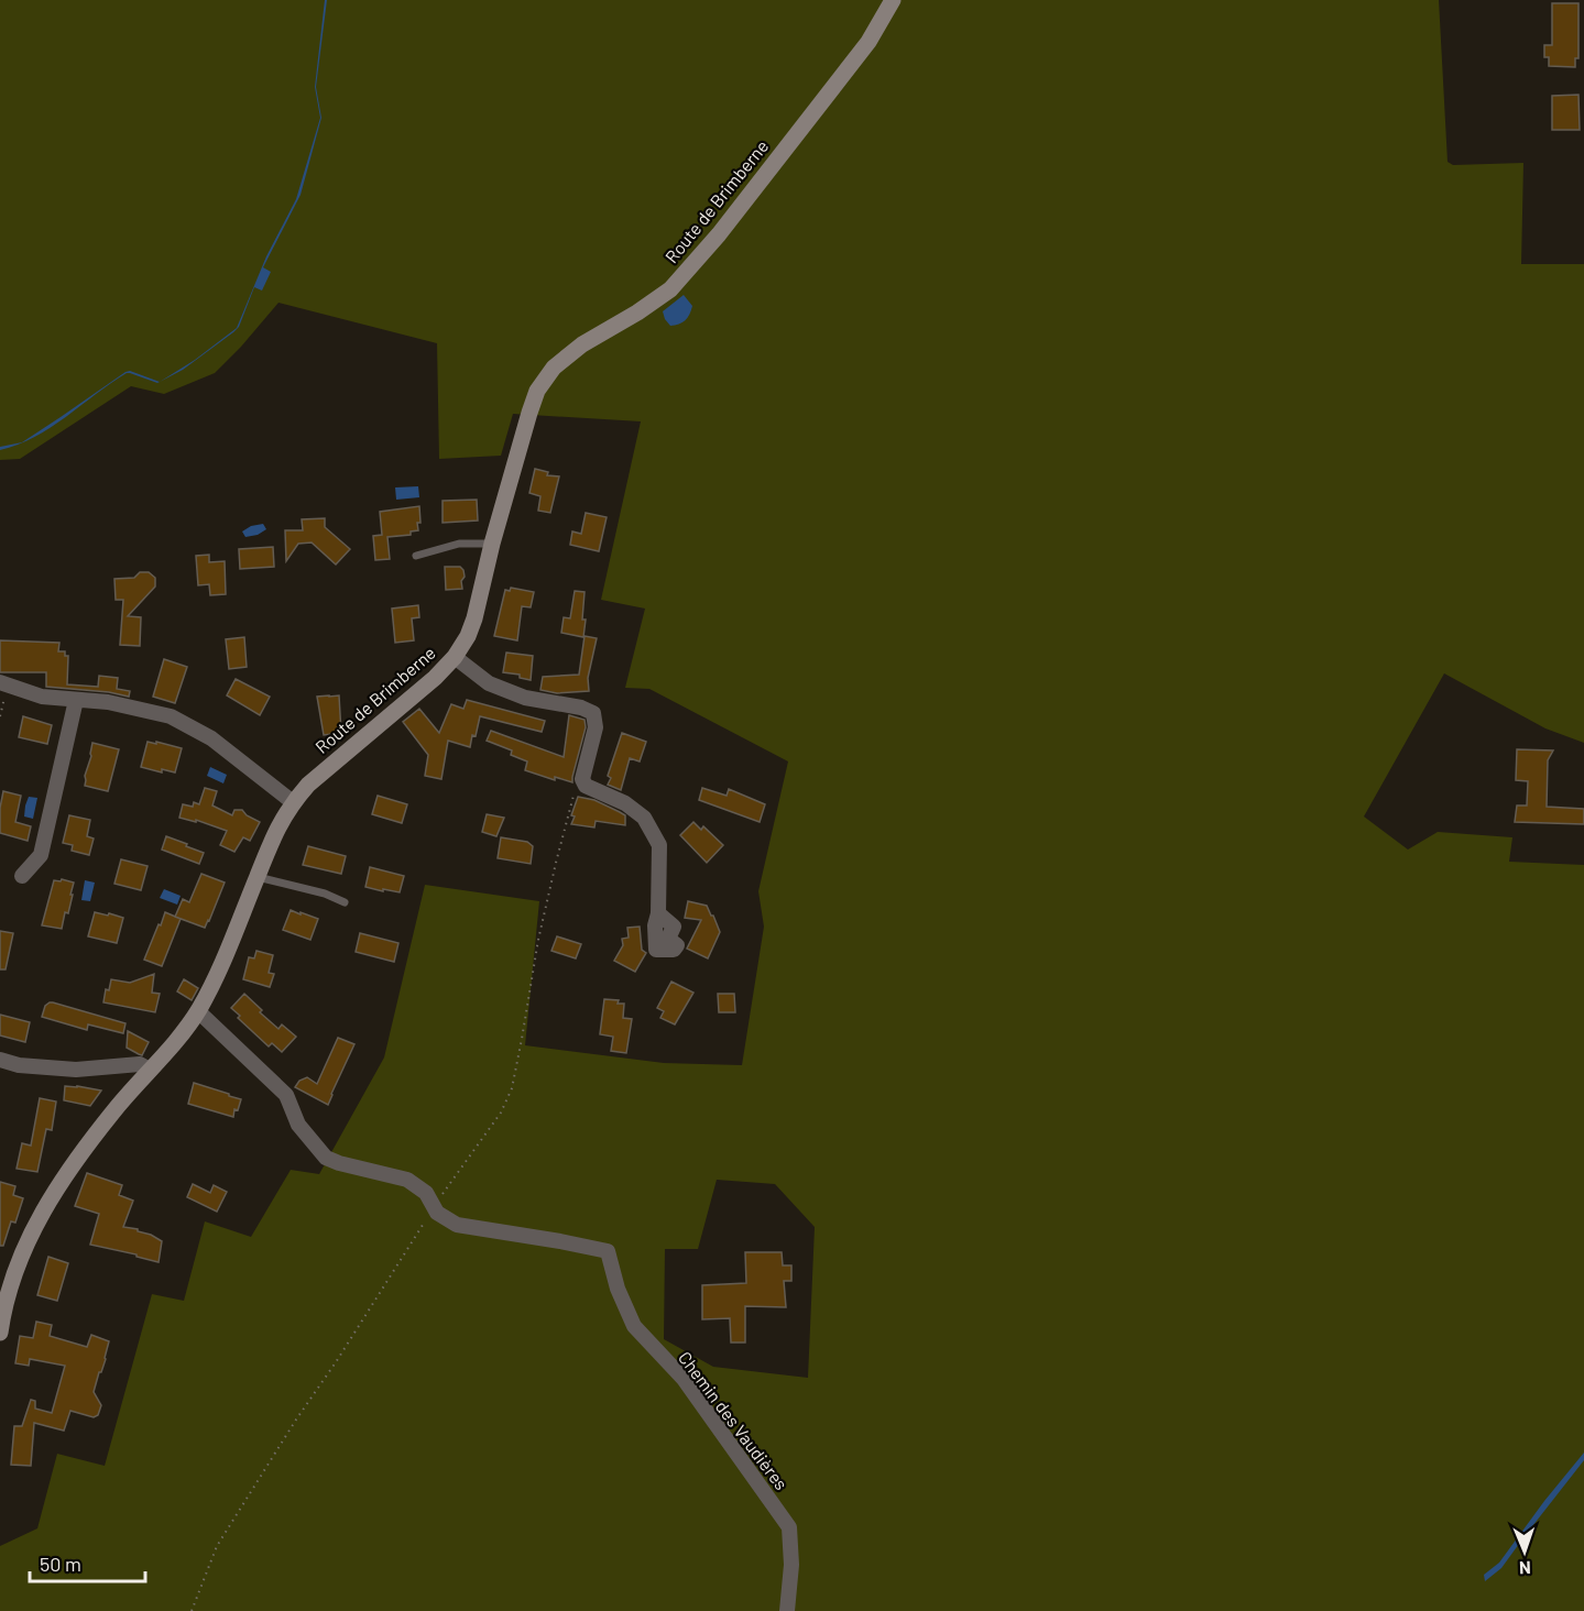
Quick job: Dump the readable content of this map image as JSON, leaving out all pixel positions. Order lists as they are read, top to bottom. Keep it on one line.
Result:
{"streets":{"street":["Route de Brimberne","Chemin des Vaudières"]},"crossings":[["Route de Brimberne","Chemin des Vaudières"]],"scale_bar":"50 m","north":"bottom"}
